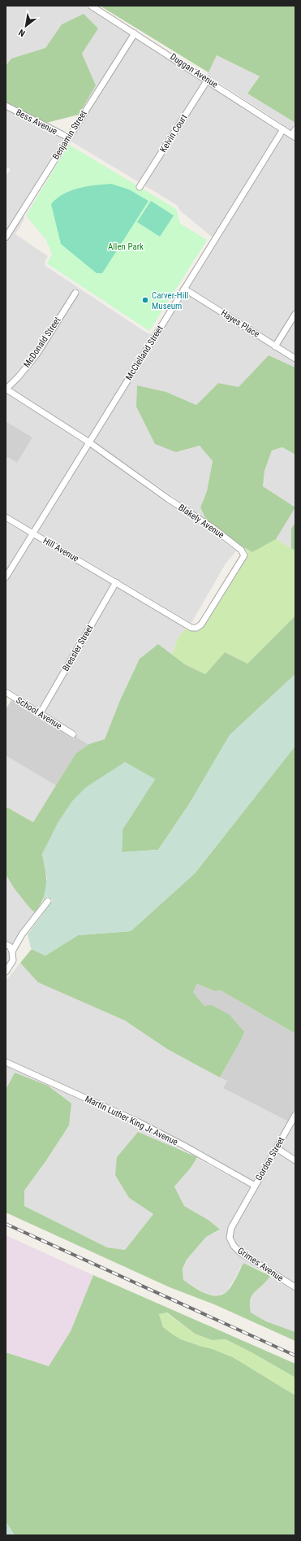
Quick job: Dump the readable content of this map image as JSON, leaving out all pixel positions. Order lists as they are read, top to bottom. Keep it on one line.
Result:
{"streets":{"street":["Duggan Avenue","Bess Avenue","Kelvin Court","Benjamin Street","Hayes Place","McDonald Street","McClelland Street","Blakely Avenue","Hill Avenue","Bressler Street","School Avenue","Martin Luther King Jr Avenue","Gordon Street","Grimes Avenue"]},"crossings":[["Duggan Avenue","Kelvin Court"],["Duggan Avenue","Benjamin Street"],["Duggan Avenue","McClelland Street"],["Bess Avenue","Benjamin Street"],["Hayes Place","McClelland Street"],["McDonald Street","Blakely Avenue"],["McClelland Street","Blakely Avenue"],["McClelland Street","Hill Avenue"],["Blakely Avenue","Hill Avenue"],["Blakely Avenue","Bressler Street"],["Hill Avenue","Bressler Street"],["Bressler Street","School Avenue"],["Martin Luther King Jr Avenue","Gordon Street"],["Martin Luther King Jr Avenue","Grimes Avenue"],["Gordon Street","Grimes Avenue"]],"parks":["Allen Park"],"places":["Carver-Hill Museum"],"north":"bottom left"}
